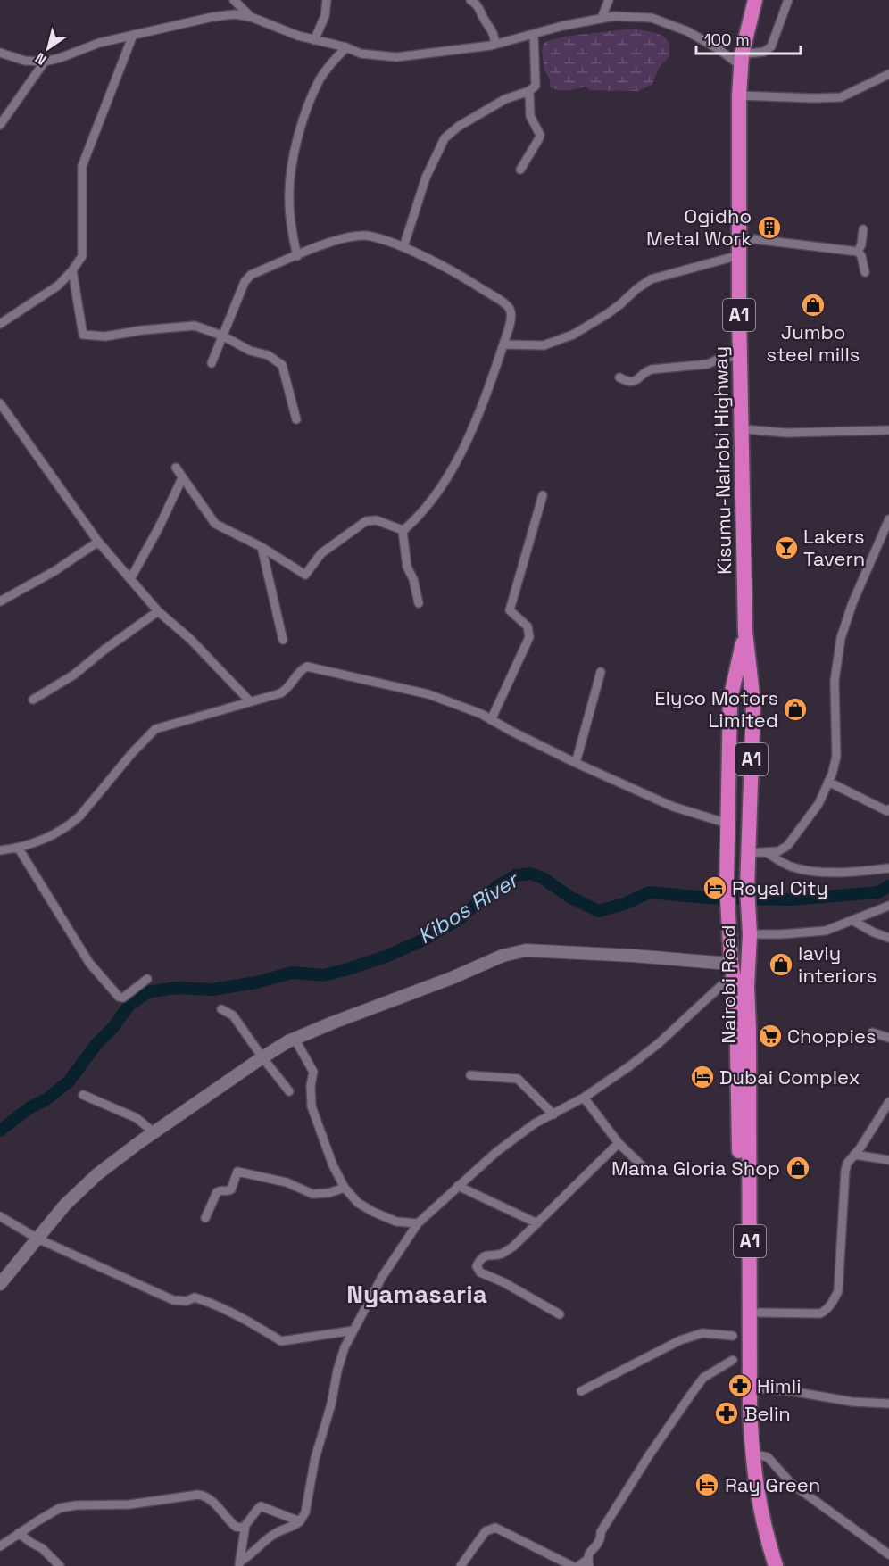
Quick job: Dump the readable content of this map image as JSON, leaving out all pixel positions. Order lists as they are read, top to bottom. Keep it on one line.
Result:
{"streets":{"highway":["A1","Kisumu-Nairobi Highway","Nairobi Road"]},"crossings":[["A1","Kisumu-Nairobi Highway"],["A1","Nairobi Road"]],"districts":["Nyamasaria"],"water":["Kibos River"],"places":{"building":["Ogidho Metal Work"],"shop":["Jumbo steel mills","Elyco Motors Limited","lavly interiors","Mama Gloria Shop"],"bar":["Lakers Tavern"],"hotel":["Royal City","Dubai Complex","Ray Green"],"supermarket":["Choppies"],"pharmacy":["Himli","Belin"]},"scale_bar":"100 m","north":"bottom left"}
